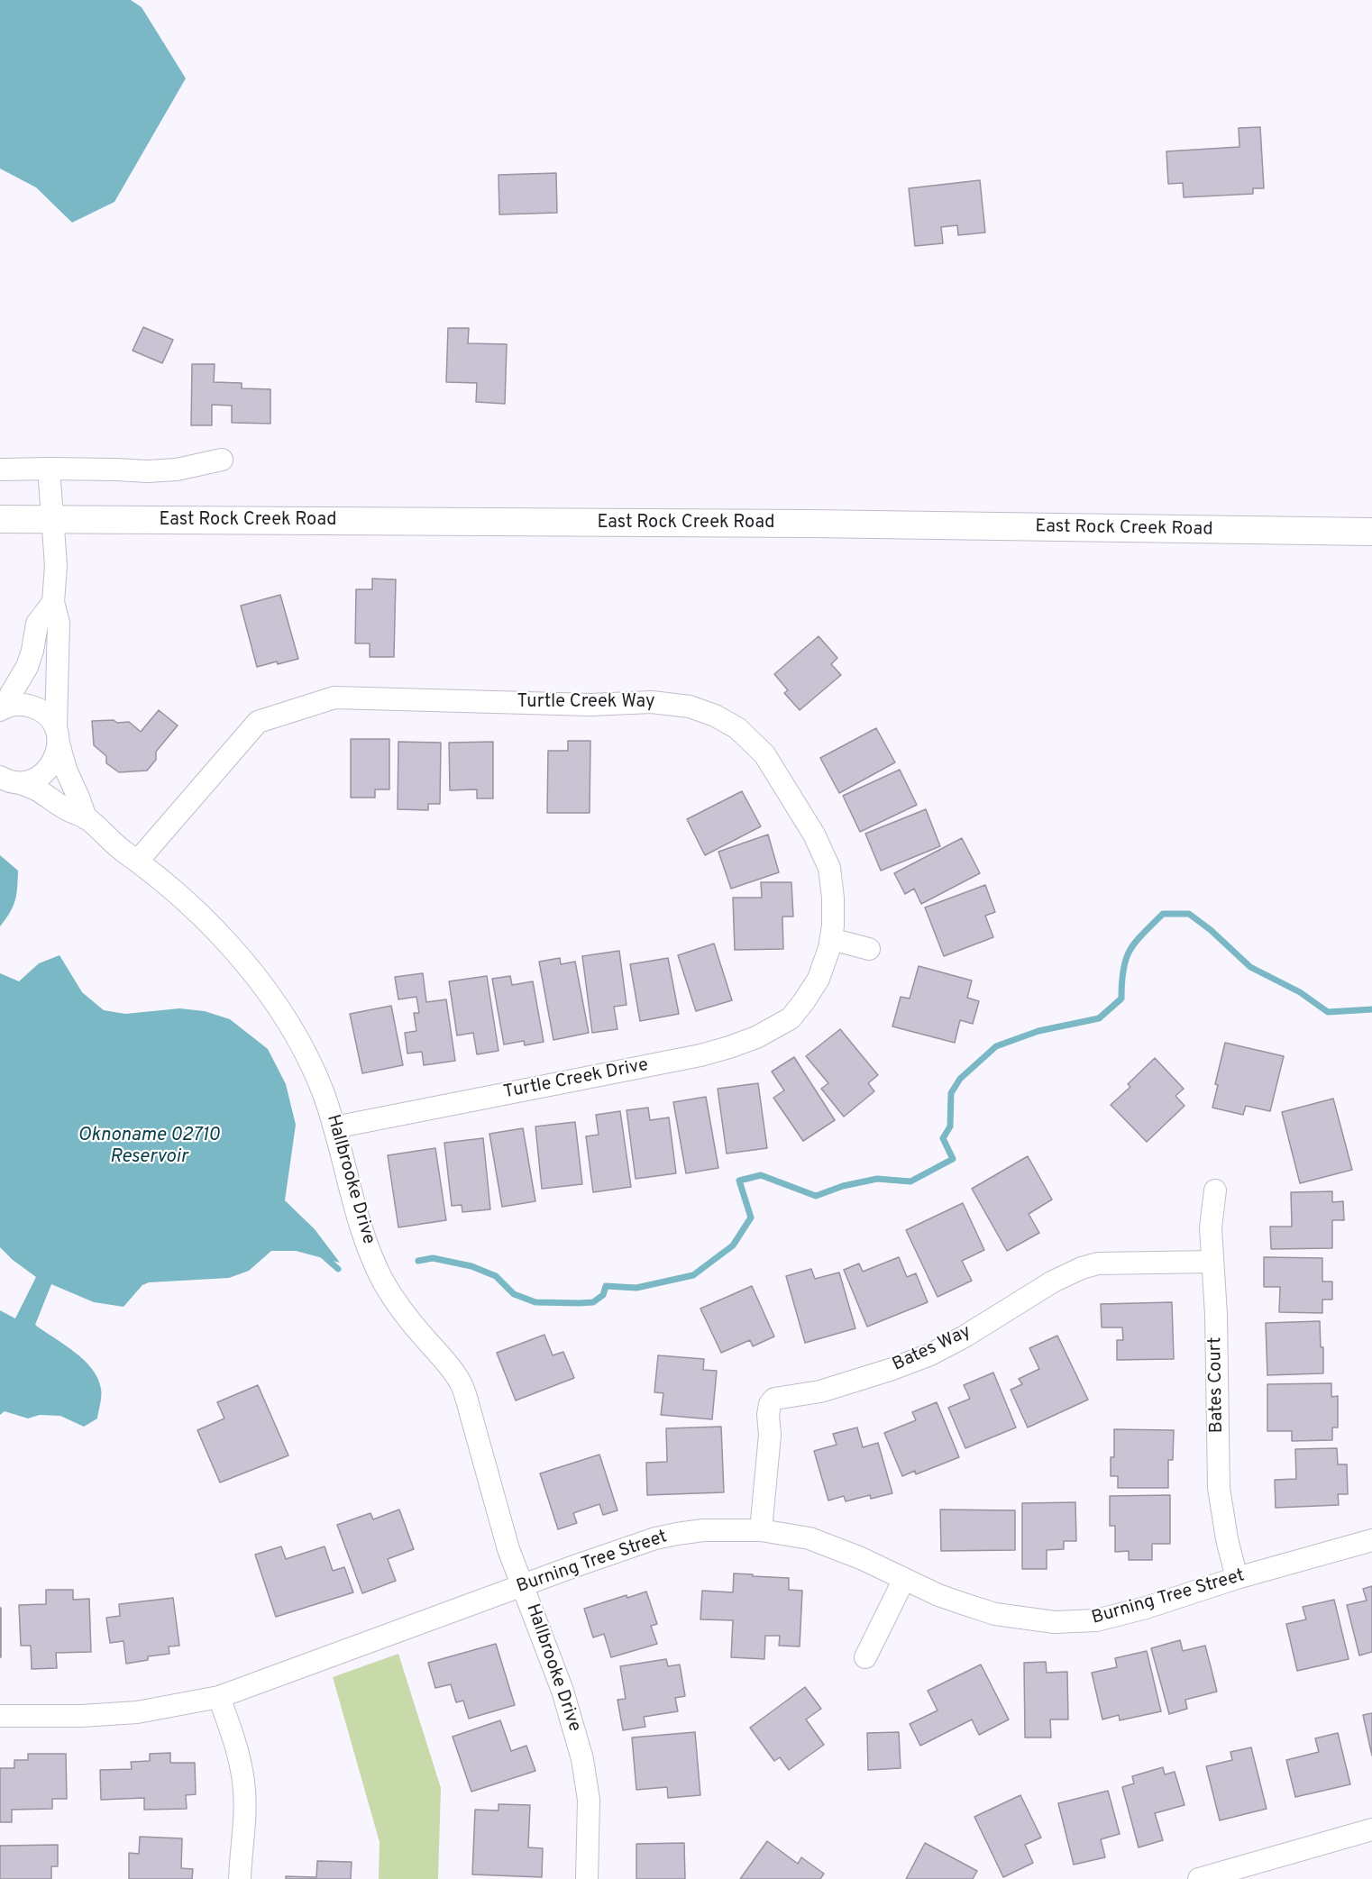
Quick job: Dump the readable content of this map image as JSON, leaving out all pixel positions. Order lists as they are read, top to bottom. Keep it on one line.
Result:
{"streets":{"street":["East Rock Creek Road","Turtle Creek Way","Turtle Creek Drive","Hallbrooke Drive","Bates Way","Bates Court","Burning Tree Street"]},"crossings":[["East Rock Creek Road","Hallbrooke Drive"],["Turtle Creek Way","Turtle Creek Drive"],["Turtle Creek Way","Hallbrooke Drive"],["Turtle Creek Drive","Hallbrooke Drive"],["Hallbrooke Drive","Burning Tree Street"],["Bates Way","Bates Court"],["Bates Way","Burning Tree Street"],["Bates Court","Burning Tree Street"]],"water":["Oknoname 02710 Reservoir"]}
